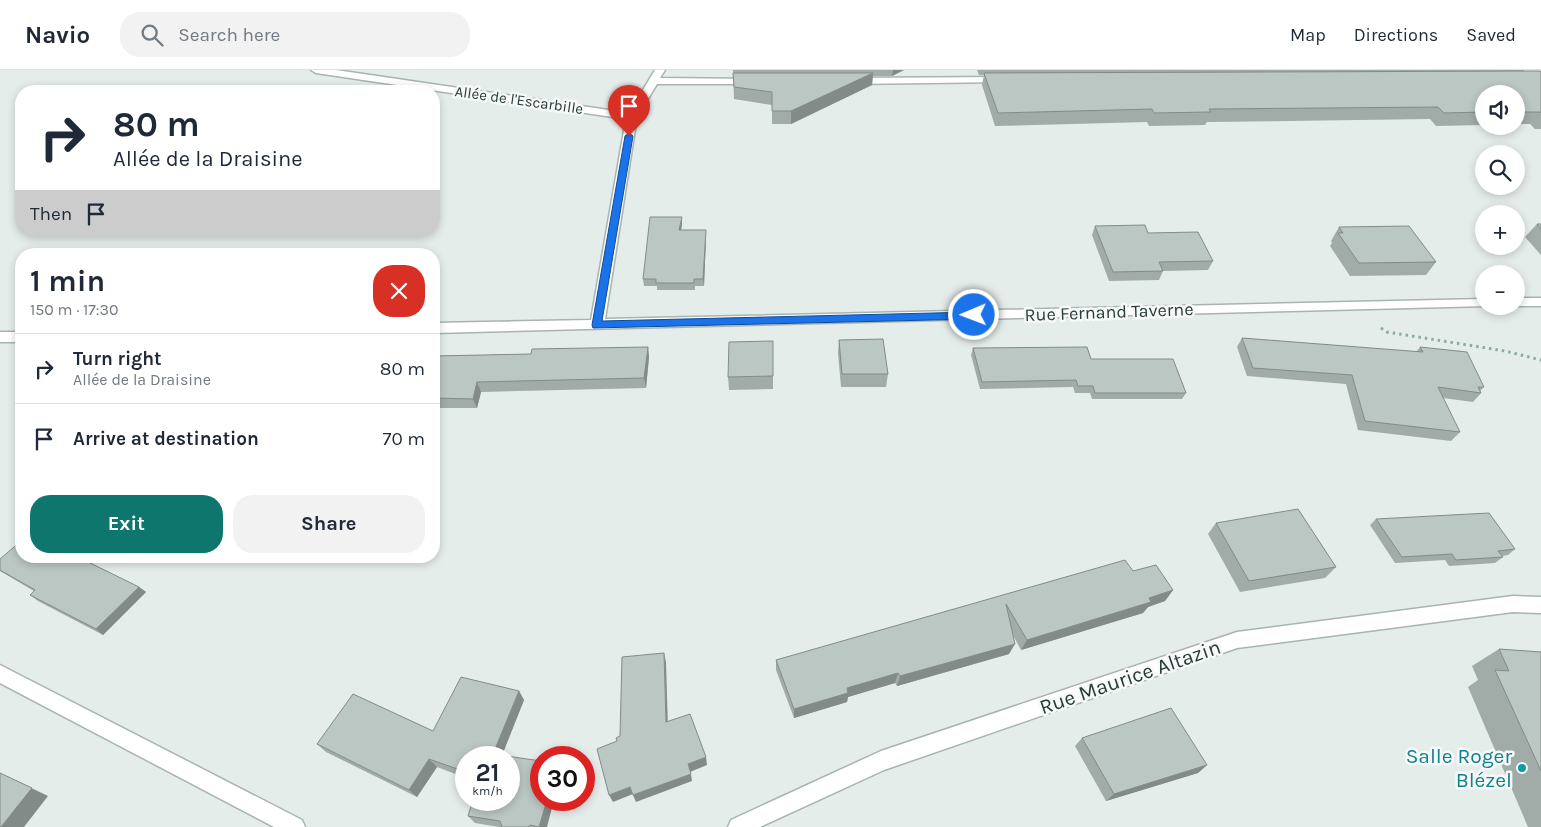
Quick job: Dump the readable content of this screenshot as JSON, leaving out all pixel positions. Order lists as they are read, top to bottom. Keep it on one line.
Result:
{"streets":{"street":["Allée de l'Escarbille","Rue Fernand Taverne","Rue Maurice Altazin"]},"places":["Salle Roger Blézel"],"page":{"header":"Navio","search":"Search here","nav":["Map","Directions","Saved"],"map_buttons":["+","−"],"turn":["80 m","Allée de la Draisine"],"then":"Then","heading":["1 min","150 m · 17:30"],"list":[{"name":"Turn right","note":"Allée de la Draisine","value":"80 m"},{"name":"Arrive at destination","value":"70 m"}],"buttons":["Exit","Share"],"speed":"21 km/h","limit":"30"}}
